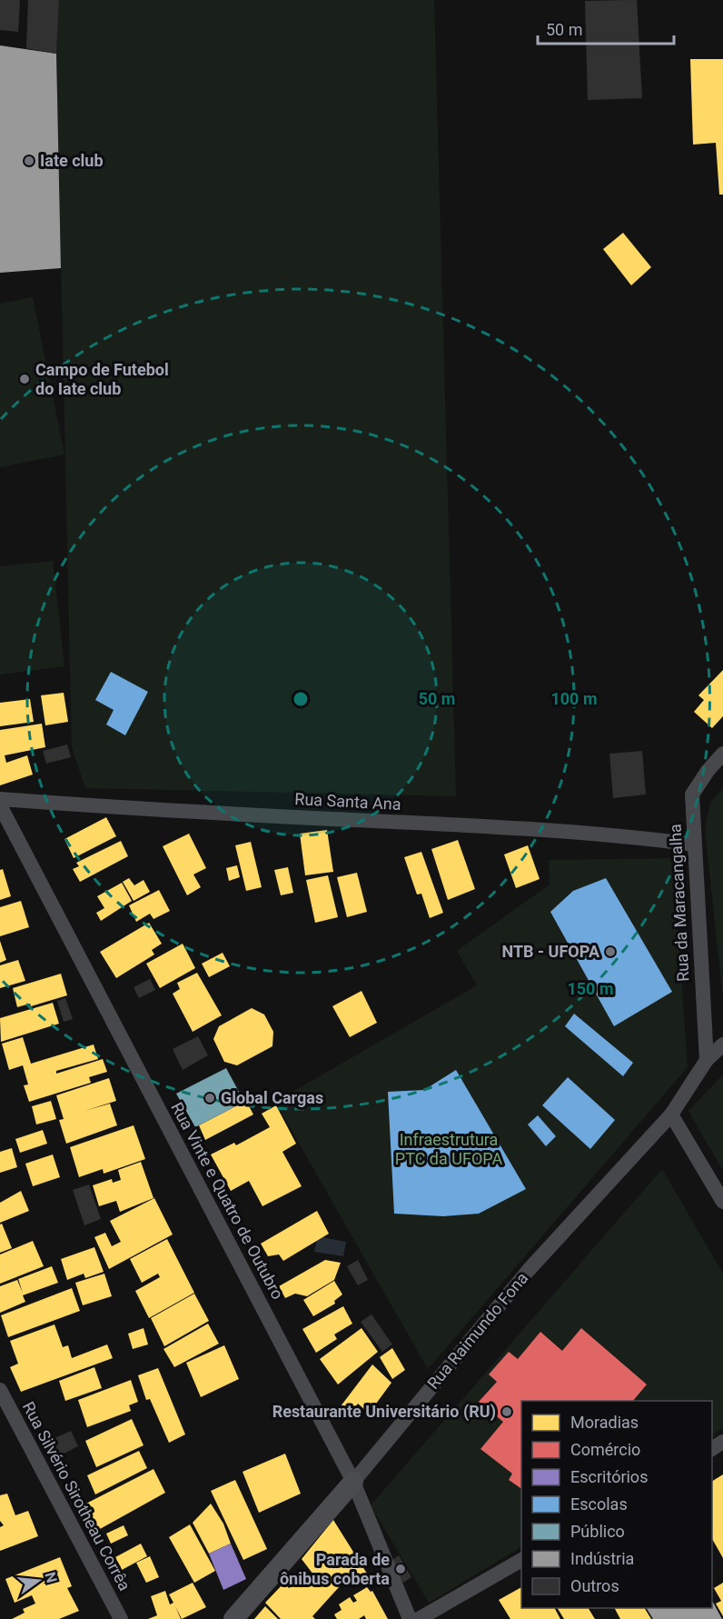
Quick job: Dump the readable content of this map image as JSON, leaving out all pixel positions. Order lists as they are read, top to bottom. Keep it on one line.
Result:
{"streets":{"street":["Rua Santa Ana","Rua da Maracangalha","Rua Vinte e Quatro de Outubro","Rua Raimundo Fona","Rua Silvério Sirotheau Corrêa"]},"crossings":[["Rua Santa Ana","Rua da Maracangalha"],["Rua da Maracangalha","Rua Raimundo Fona"],["Rua Vinte e Quatro de Outubro","Rua Raimundo Fona"]],"parks":["Infraestrutura PTC da UFOPA"],"places":["Iate club","Campo de Futebol do Iate club","NTB - UFOPA","Global Cargas","Restaurante Universitário (RU)","Parada de ônibus coberta"],"legend":["Moradias","Comércio","Escritórios","Escolas","Público","Indústria","Outros"],"scale_bar":"50 m","north":"right","rings":["50 m","100 m","150 m"]}
